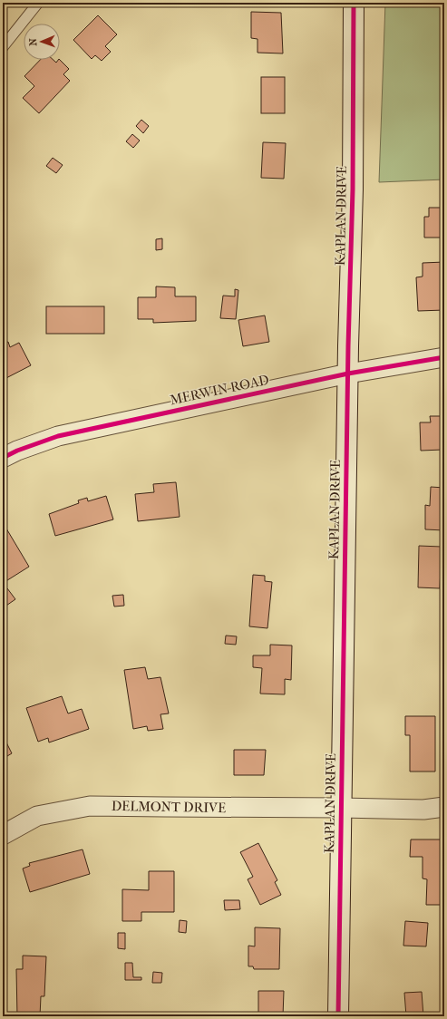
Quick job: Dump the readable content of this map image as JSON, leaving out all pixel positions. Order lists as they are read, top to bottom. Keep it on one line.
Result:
{"streets":{"street":["KAPLAN DRIVE","MERWIN ROAD","DELMONT DRIVE"]},"crossings":[["KAPLAN DRIVE","MERWIN ROAD"],["KAPLAN DRIVE","DELMONT DRIVE"]],"north":"left"}
